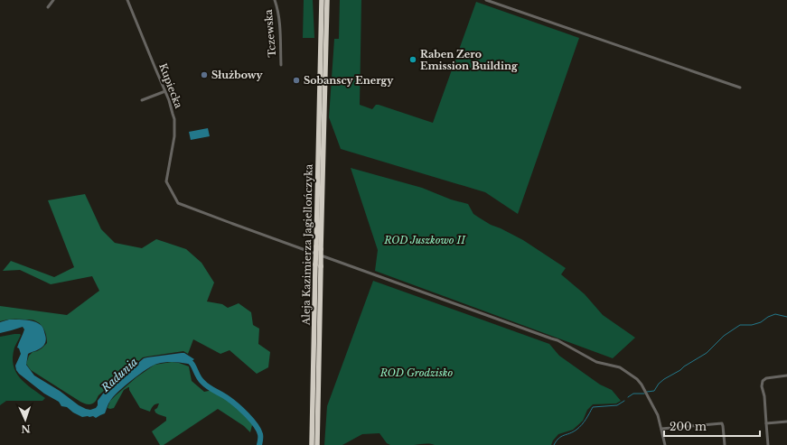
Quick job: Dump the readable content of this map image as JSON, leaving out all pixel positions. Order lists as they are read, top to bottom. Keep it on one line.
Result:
{"streets":{"highway":["Aleja Kazimierza Jagiellończyka"],"street":["Tczewska","Kupiecka"]},"water":["Radunia"],"parks":["ROD Juszkowo II","ROD Grodzisko"],"places":["Raben Zero Emission Building","Służbowy","Sobanscy Energy"],"scale_bar":"200 m","north":"bottom"}
